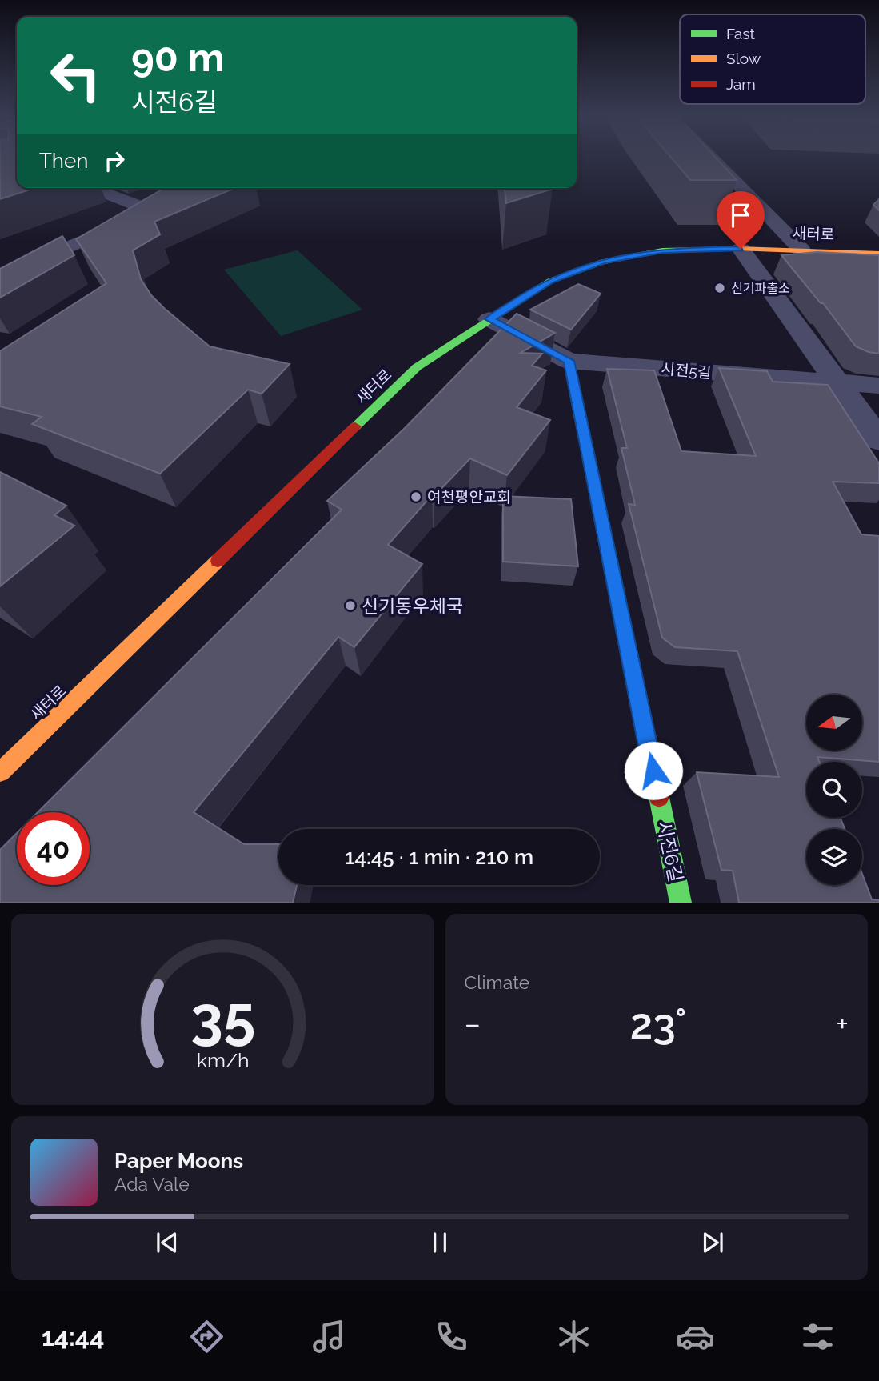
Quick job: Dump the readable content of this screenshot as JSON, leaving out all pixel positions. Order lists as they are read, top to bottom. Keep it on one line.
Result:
{"streets":{"street":["새터로","시전5길","시전6길"]},"crossings":[["시전5길","시전6길"]],"places":["신기파출소","여천평안교회","신기동우체국"],"legend":["Fast","Slow","Jam"],"north":"left","page":{"turn":["90 m","시전6길"],"then":"Then","limit":"40","trip":"14:45 · 1 min · 210 m","tile":"Climate","heat":["−","23°","+"],"song":["Paper Moons","Ada Vale"],"tabs":"14:44","gauge":["35","km/h"]}}
